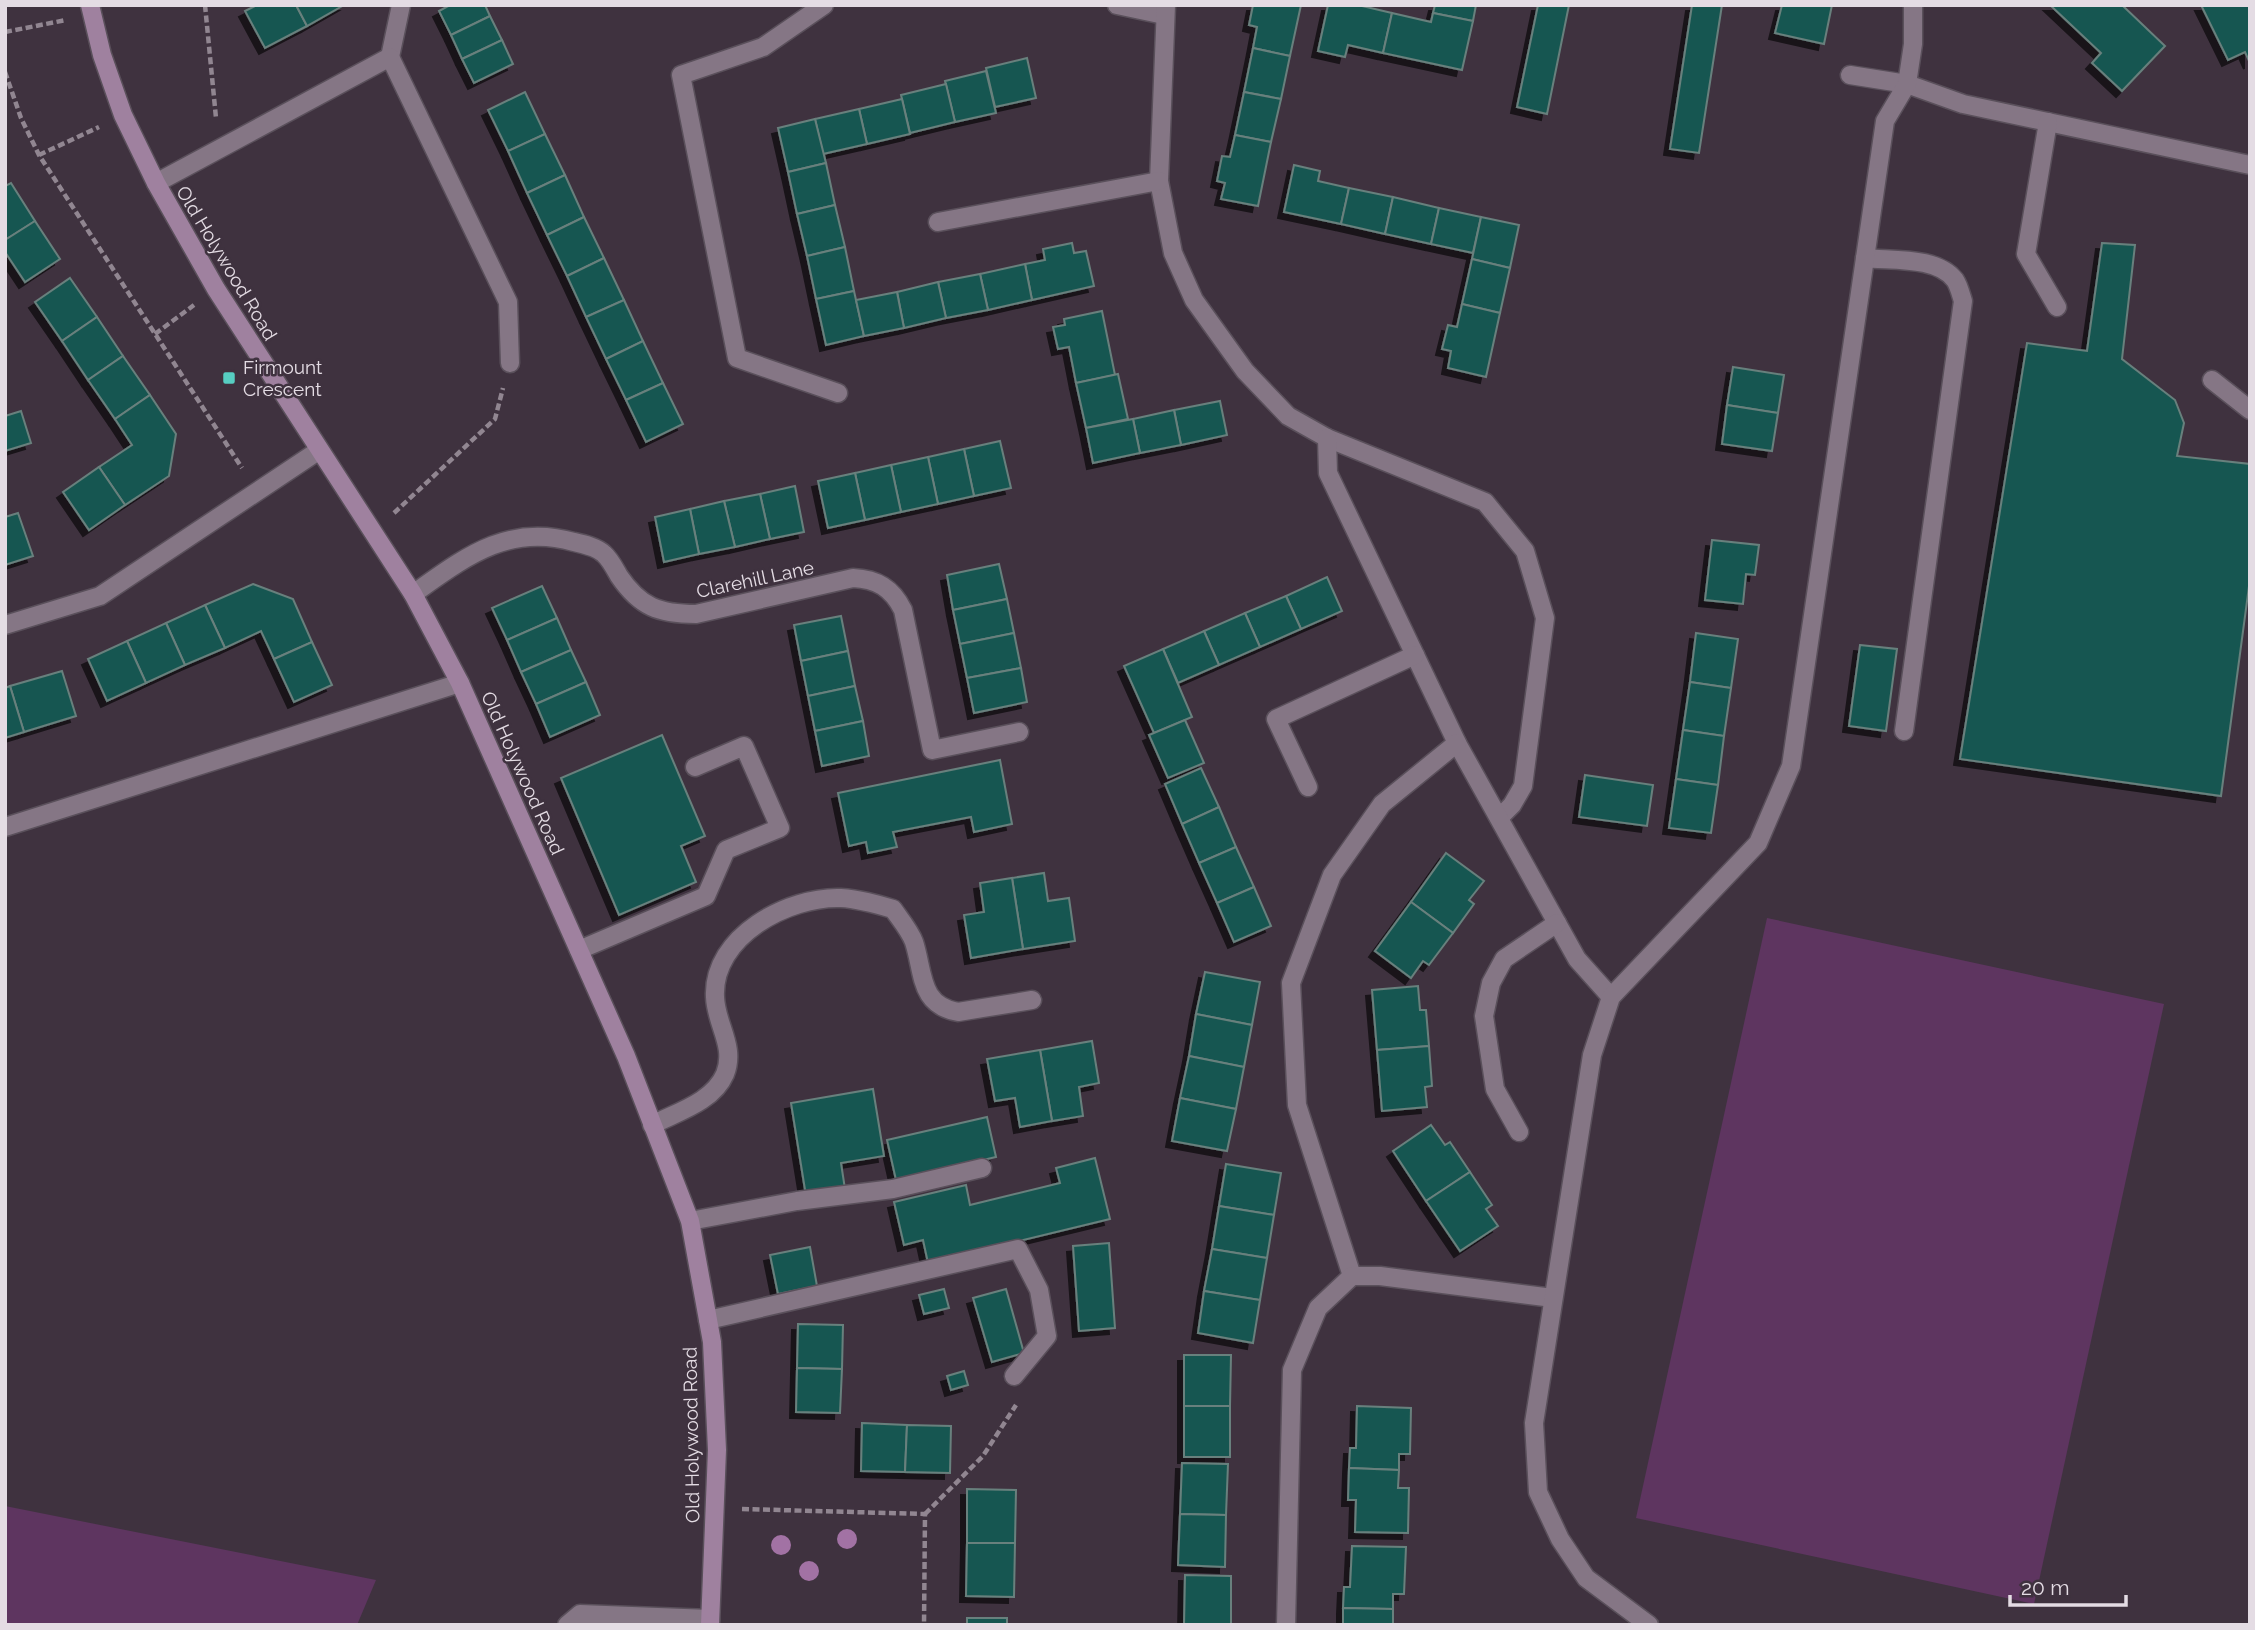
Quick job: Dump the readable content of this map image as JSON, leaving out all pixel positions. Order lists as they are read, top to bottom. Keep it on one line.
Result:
{"streets":{"street":["Old Holywood Road","Clarehill Lane"]},"crossings":[["Old Holywood Road","Clarehill Lane"]],"places":{"transit":["Firmount Crescent"]},"scale_bar":"20 m"}
